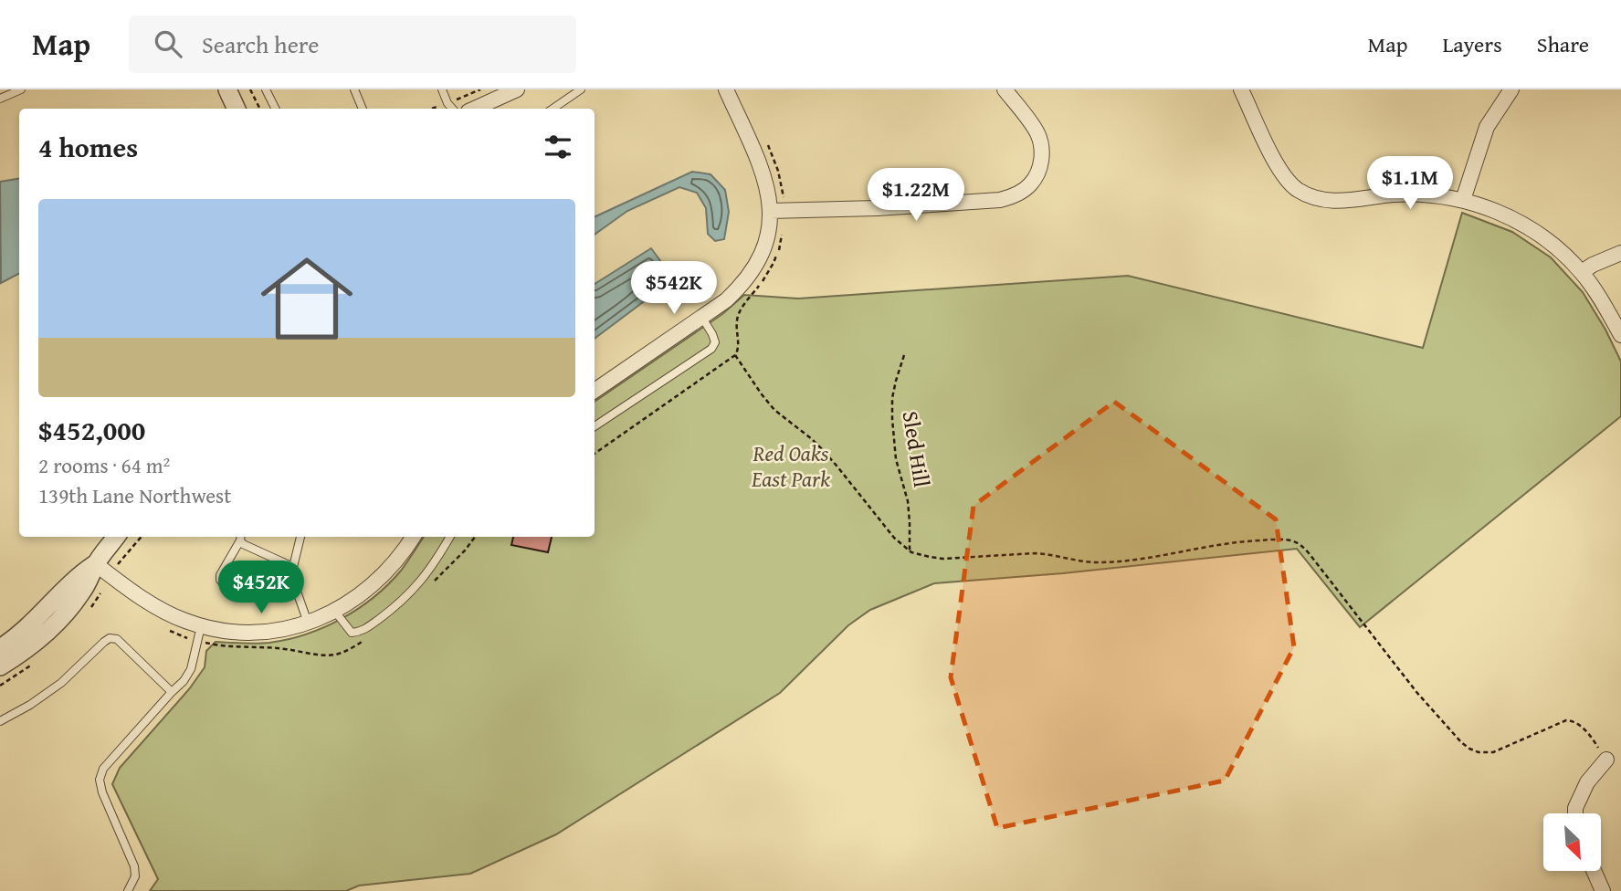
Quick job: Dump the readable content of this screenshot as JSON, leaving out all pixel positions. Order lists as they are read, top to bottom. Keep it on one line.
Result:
{"streets":{"path":["Sled Hill"]},"parks":["Red Oaks East Park"],"north":"bottom right","page":{"header":"Map","search":"Search here","nav":["Map","Layers","Share"],"heading":"4 homes","price":["$1.1M","$1.22M","$542K","$452K"],"list":[{"name":"$452,000","note":"2 rooms · 64 m² · 139th Lane Northwest"}]}}
